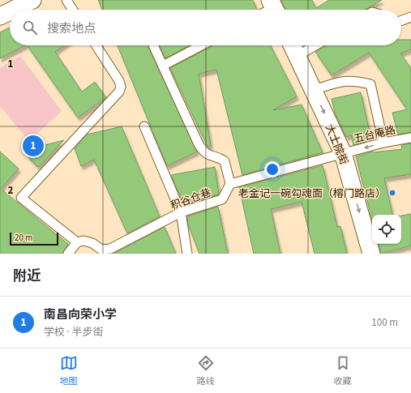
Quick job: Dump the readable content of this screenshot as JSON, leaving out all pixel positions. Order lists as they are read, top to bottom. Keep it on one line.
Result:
{"streets":{"street":["大士院街"],"lane":["五台庵路","积谷仓巷"]},"crossings":[["五台庵路","大士院街"]],"one_way":["五台庵路","大士院街"],"places":["老金记一碗勾魂面（榕门路店）"],"scale_bar":"20 m","page":{"search":"搜索地点","pins":"1","scale":"20 m","heading":"附近","list":[{"mark":"1","name":"南昌向荣小学","note":"学校 · 半步街","value":"100 m"}],"nav":["地图","路线","收藏"]},"grid":{"rows":["1","2"]}}
